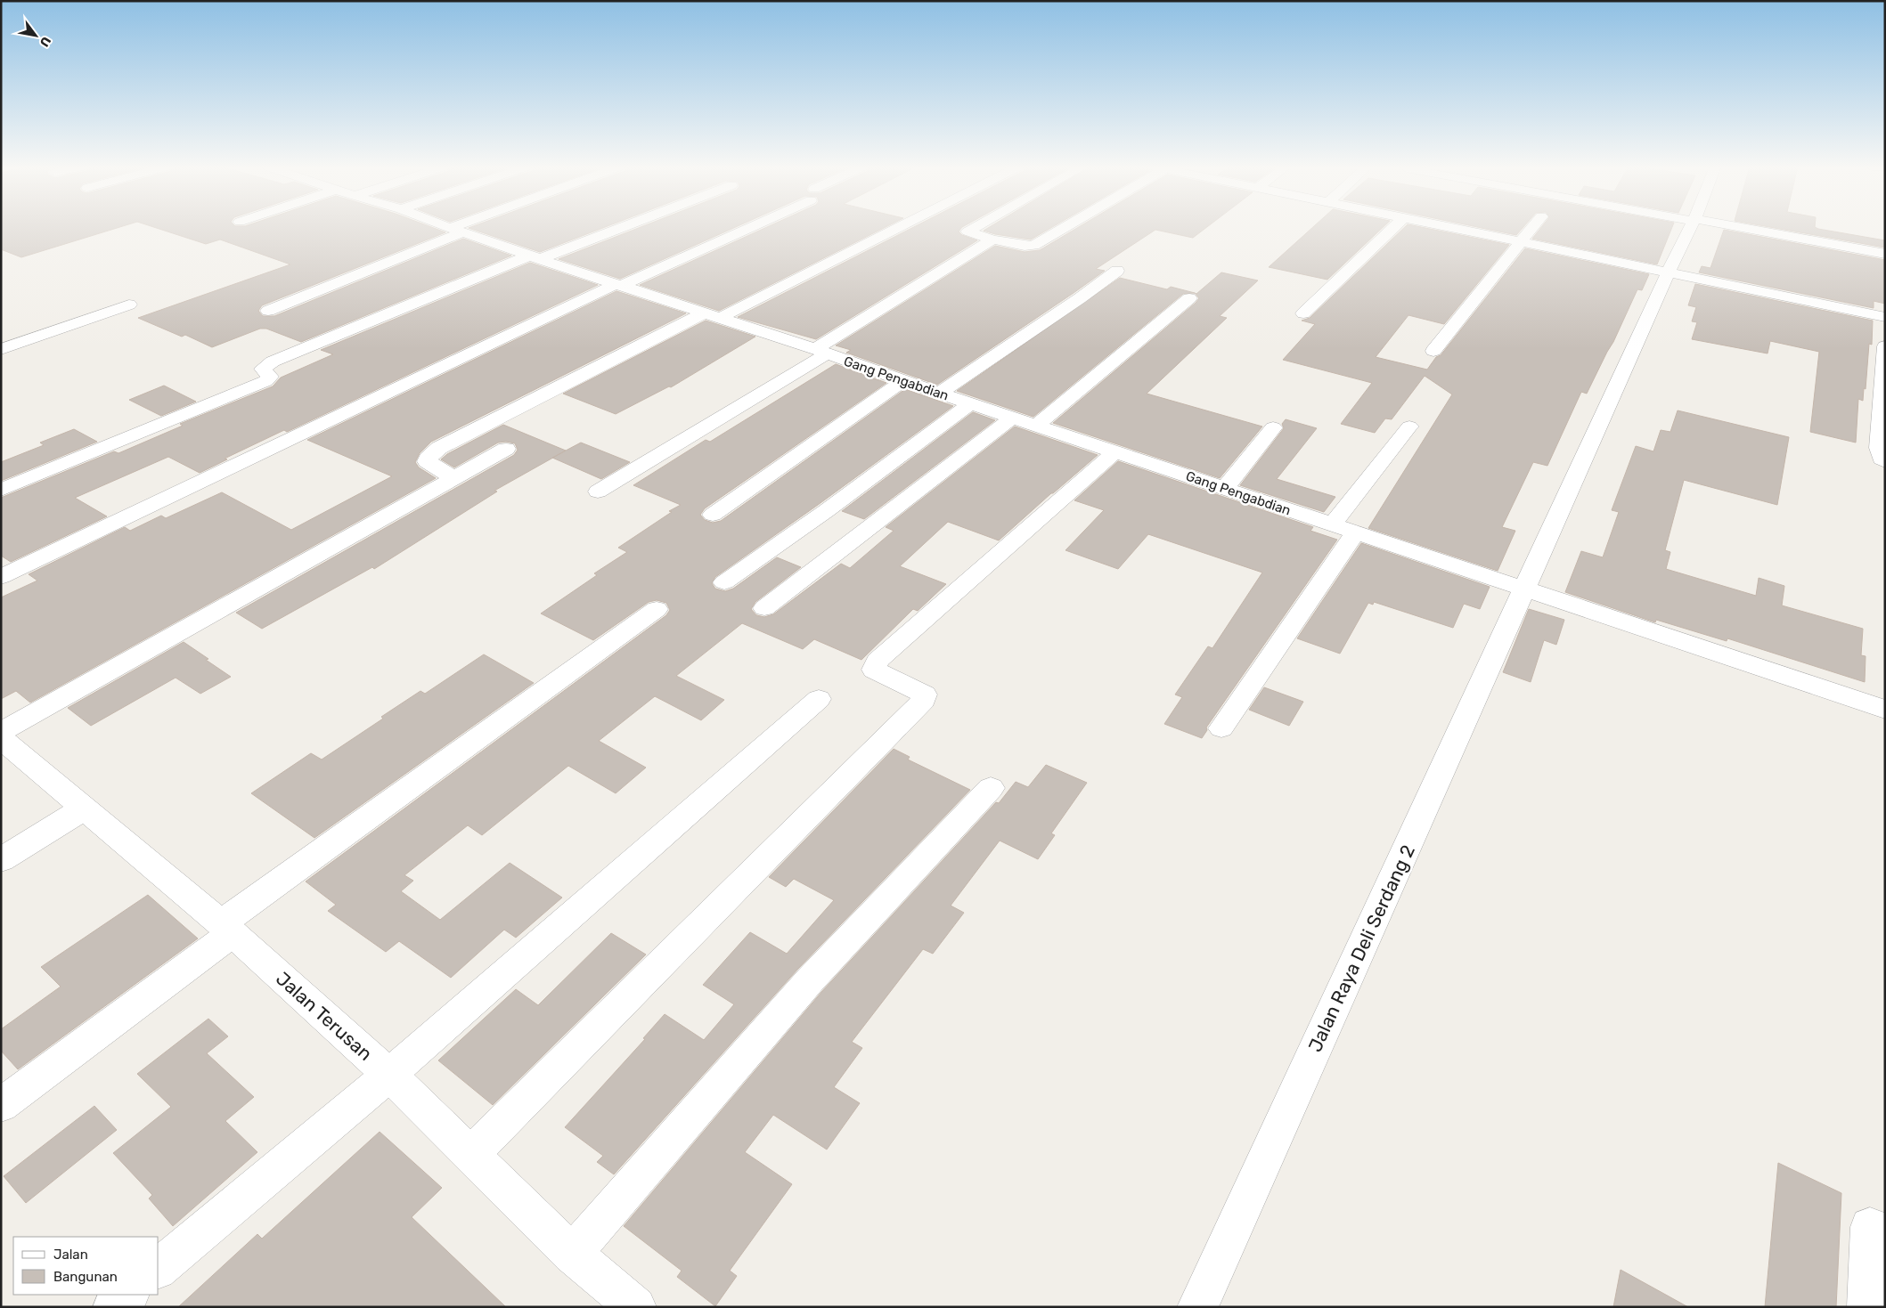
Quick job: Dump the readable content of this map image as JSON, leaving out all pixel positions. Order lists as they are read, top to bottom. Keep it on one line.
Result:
{"streets":{"street":["Gang Pengabdian","Jalan Raya Deli Serdang 2","Jalan Terusan"]},"crossings":[["Gang Pengabdian","Jalan Raya Deli Serdang 2"]],"legend":["Jalan","Bangunan"],"north":"bottom right"}
